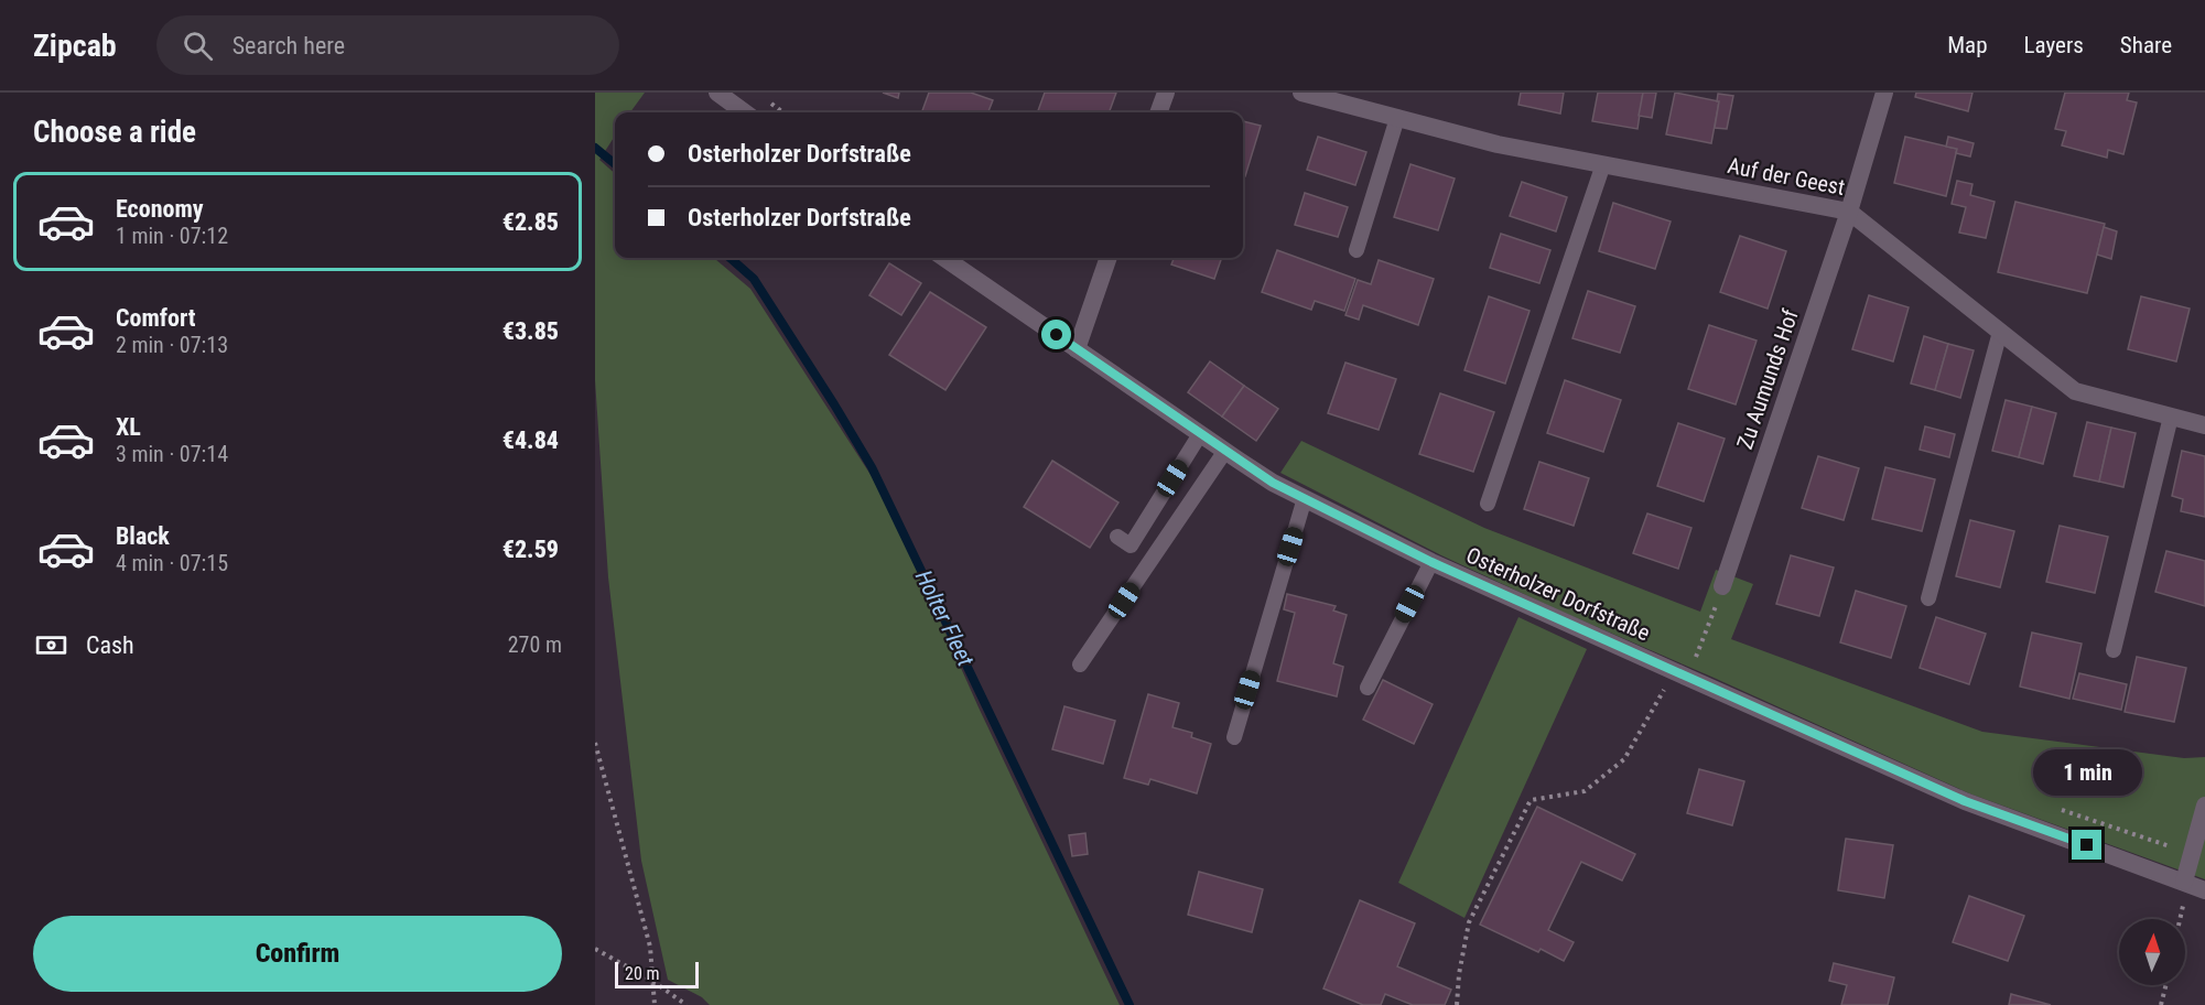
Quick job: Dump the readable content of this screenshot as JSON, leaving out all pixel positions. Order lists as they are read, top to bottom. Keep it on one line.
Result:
{"streets":{"street":["Auf der Geest","Zu Aumunds Hof","Osterholzer Dorfstraße"]},"crossings":[["Auf der Geest","Zu Aumunds Hof"]],"water":["Holter Fleet"],"scale_bar":"20 m","north":"top","page":{"header":"Zipcab","search":"Search here","nav":["Map","Layers","Share"],"heading":"Choose a ride","banner":["Osterholzer Dorfstraße","Osterholzer Dorfstraße"],"list":[{"name":"Economy","note":"1 min · 07:12","value":"€2.85"},{"name":"Comfort","note":"2 min · 07:13","value":"€3.85"},{"name":"XL","note":"3 min · 07:14","value":"€4.84"},{"name":"Black","note":"4 min · 07:15","value":"€2.59"}],"pay":["Cash","270 m"],"bubble":"1 min","buttons":"Confirm","scale":"20 m"}}
